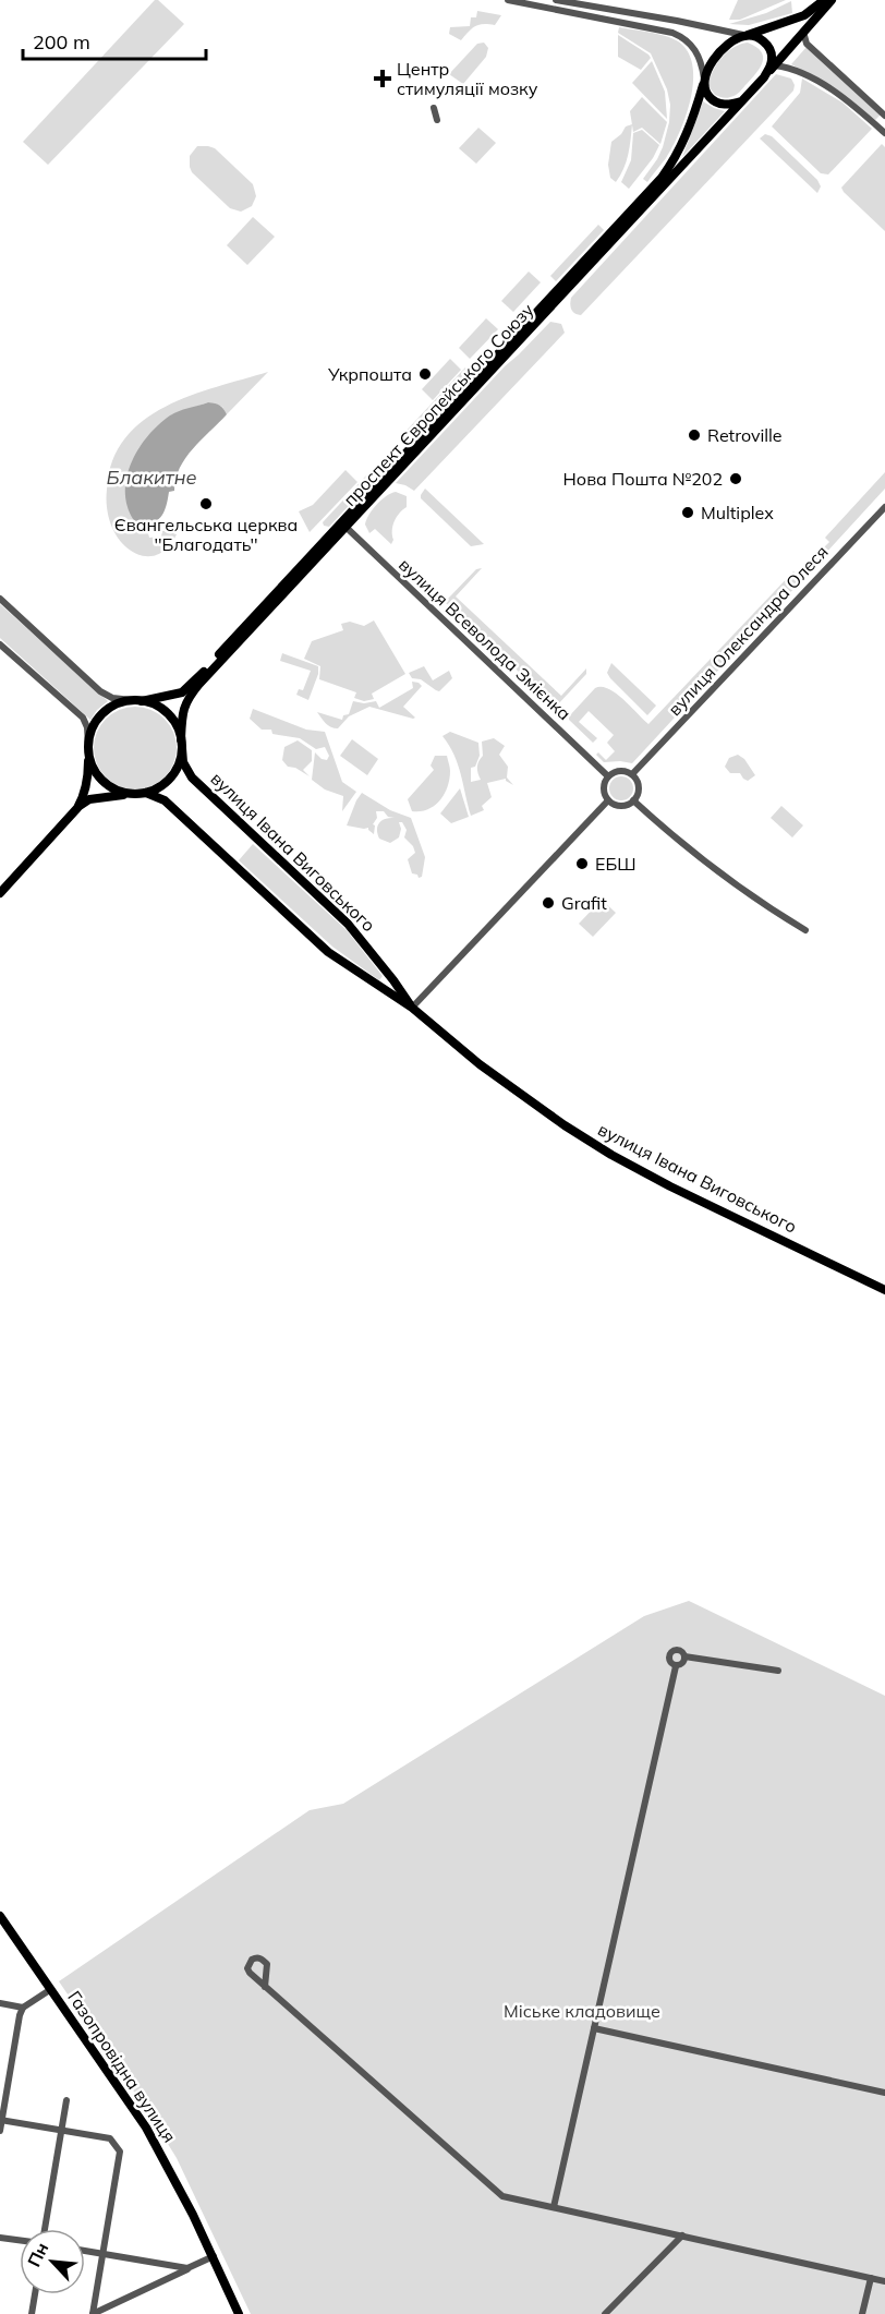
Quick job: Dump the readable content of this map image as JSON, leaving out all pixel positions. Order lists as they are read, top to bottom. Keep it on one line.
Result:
{"streets":{"main road":["проспект Європейського Союзу","вулиця Івана Виговського","Газопровідна вулиця"],"street":["вулиця Олександра Олеся","вулиця Всеволода Змієнка"]},"crossings":[["проспект Європейського Союзу","вулиця Всеволода Змієнка"],["проспект Європейського Союзу","вулиця Івана Виговського"],["вулиця Олександра Олеся","вулиця Всеволода Змієнка"]],"water":["Блакитне"],"parks":["Міське кладовище"],"places":{"health":["Центр стимуляції мозку"],"other":["Укрпошта","Retroville","Нова Пошта №202","Євангельська церква ''Благодать''","Multiplex","ЕБШ","Grafit"]},"scale_bar":"200 m","north":"top left"}
